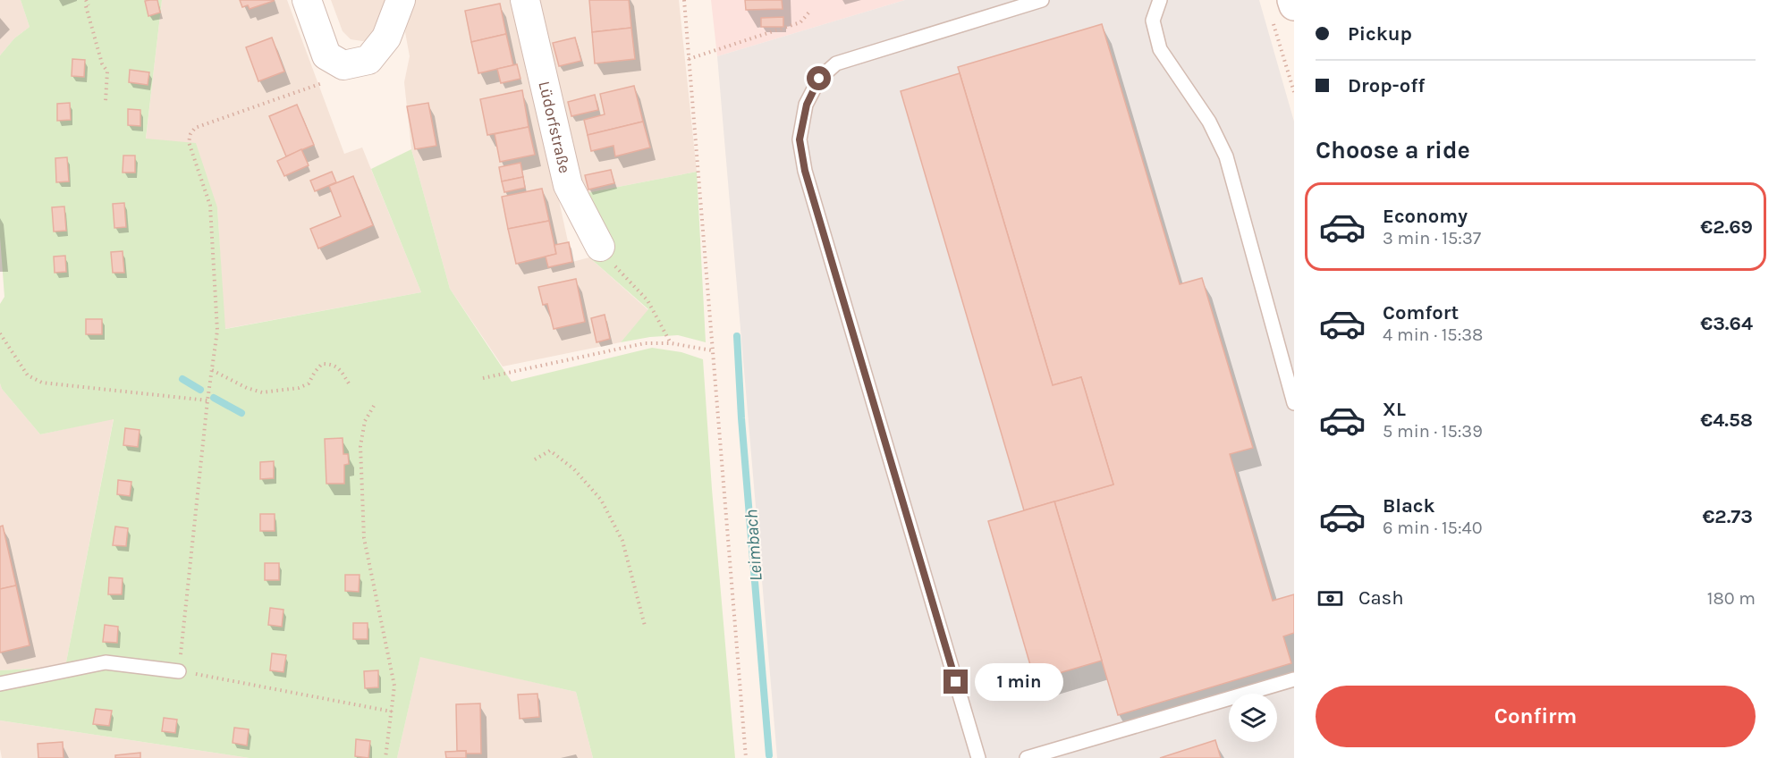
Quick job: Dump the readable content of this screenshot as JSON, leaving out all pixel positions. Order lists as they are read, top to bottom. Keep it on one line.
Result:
{"streets":{"street":["Lüdorfstraße"]},"water":["Leimbach"],"page":{"banner":["Pickup","Drop-off"],"heading":"Choose a ride","list":[{"name":"Economy","note":"3 min · 15:37","value":"€2.69"},{"name":"Comfort","note":"4 min · 15:38","value":"€3.64"},{"name":"XL","note":"5 min · 15:39","value":"€4.58"},{"name":"Black","note":"6 min · 15:40","value":"€2.73"}],"pay":["Cash","180 m"],"bubble":"1 min","buttons":"Confirm"}}
